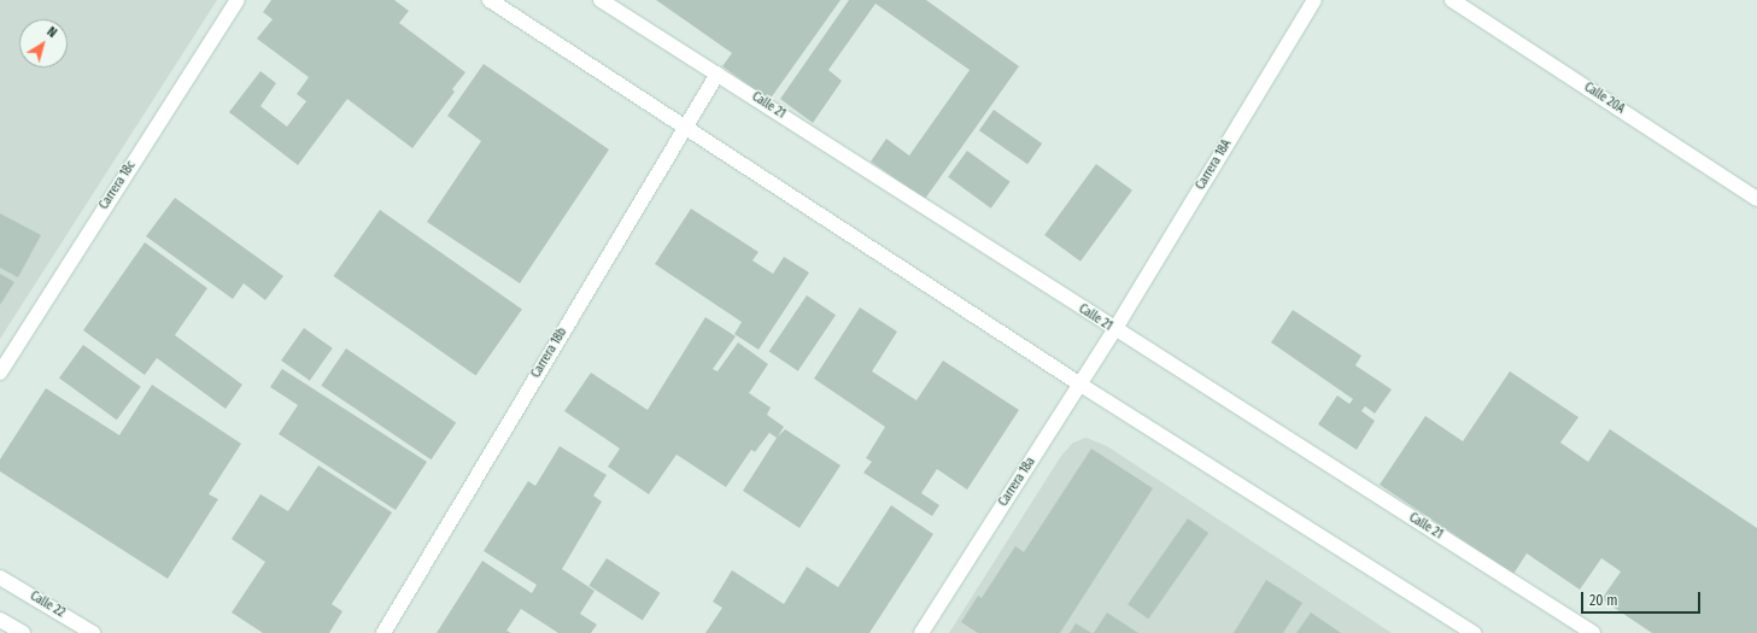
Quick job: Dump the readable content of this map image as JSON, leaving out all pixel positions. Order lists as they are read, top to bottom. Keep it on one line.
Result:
{"streets":{"street":["Calle 20A","Calle 21","Carrera 18A","Carrera 18c","Carrera 18b","Carrera 18a","Calle 22"]},"crossings":[["Calle 21","Carrera 18A"],["Calle 21","Carrera 18b"],["Calle 21","Carrera 18a"],["Carrera 18A","Carrera 18a"]],"scale_bar":"20 m","north":"top right"}
